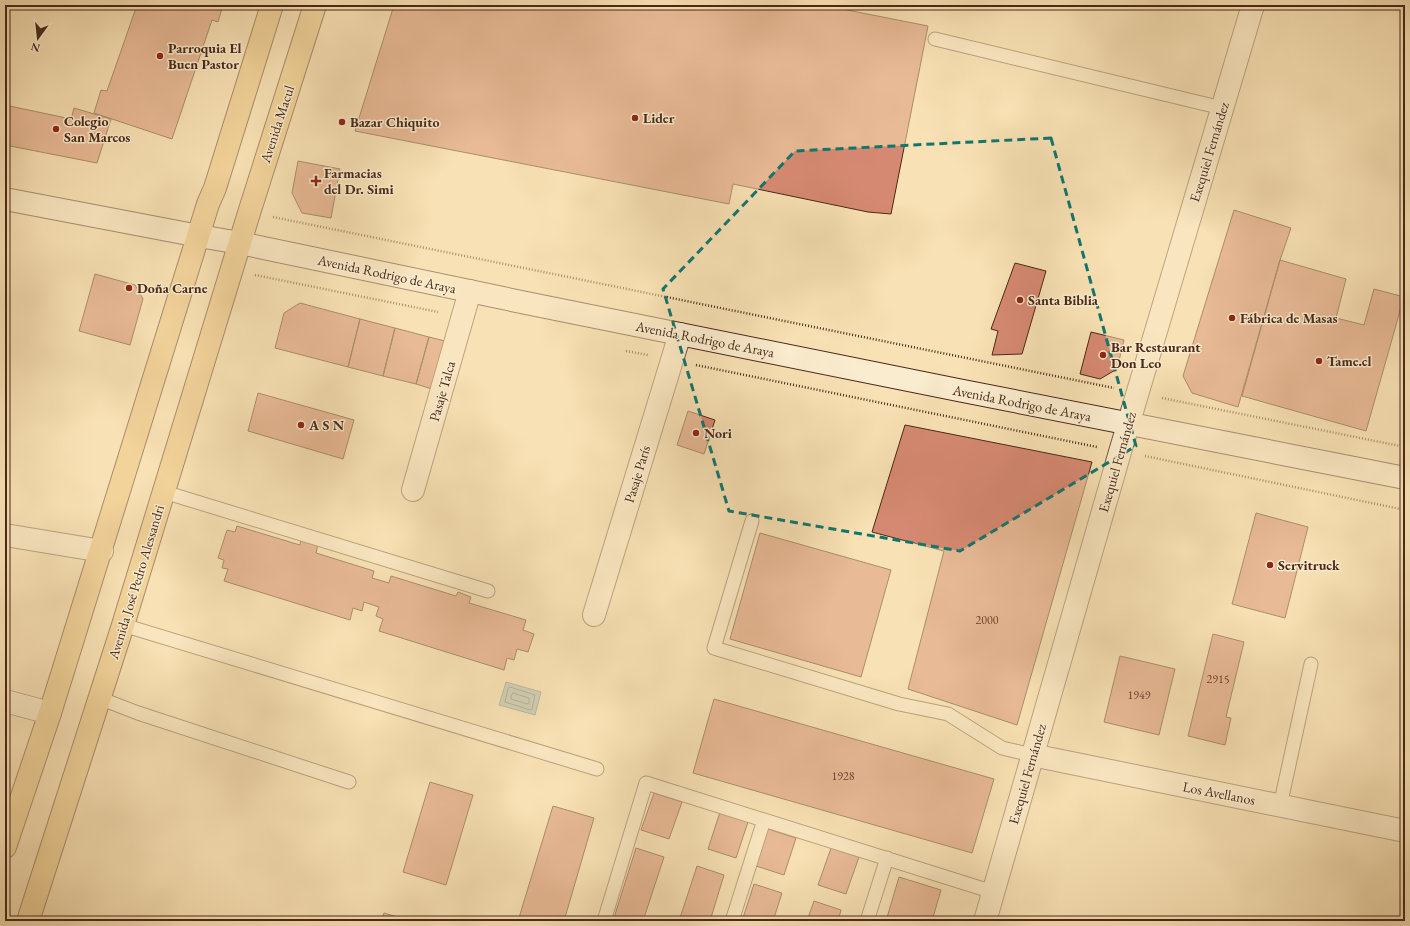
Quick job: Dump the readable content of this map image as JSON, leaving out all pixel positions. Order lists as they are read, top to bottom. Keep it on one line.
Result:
{"streets":{"main road":["Avenida Macul","Avenida José Pedro Alessandri"],"street":["Exequiel Fernández","Avenida Rodrigo de Araya","Pasaje Talca","Pasaje París","Los Avellanos"]},"crossings":[["Avenida Macul","Avenida Rodrigo de Araya"],["Avenida Macul","Avenida José Pedro Alessandri"],["Exequiel Fernández","Avenida Rodrigo de Araya"],["Exequiel Fernández","Los Avellanos"],["Avenida Rodrigo de Araya","Pasaje Talca"],["Avenida Rodrigo de Araya","Pasaje París"],["Avenida Rodrigo de Araya","Avenida José Pedro Alessandri"]],"places":{"other":["Parroquia El Buen Pastor","Lider","Bazar Chiquito","Colegio San Marcos","Doña Carne","Santa Biblia","Fábrica de Masas","Bar Restaurant Don Leo","Tame.cl","A S N","Nori","Servitruck"],"health":["Farmacias del Dr. Simi"]},"house_numbers":["2000","2915","1949","1928"],"north":"bottom"}
